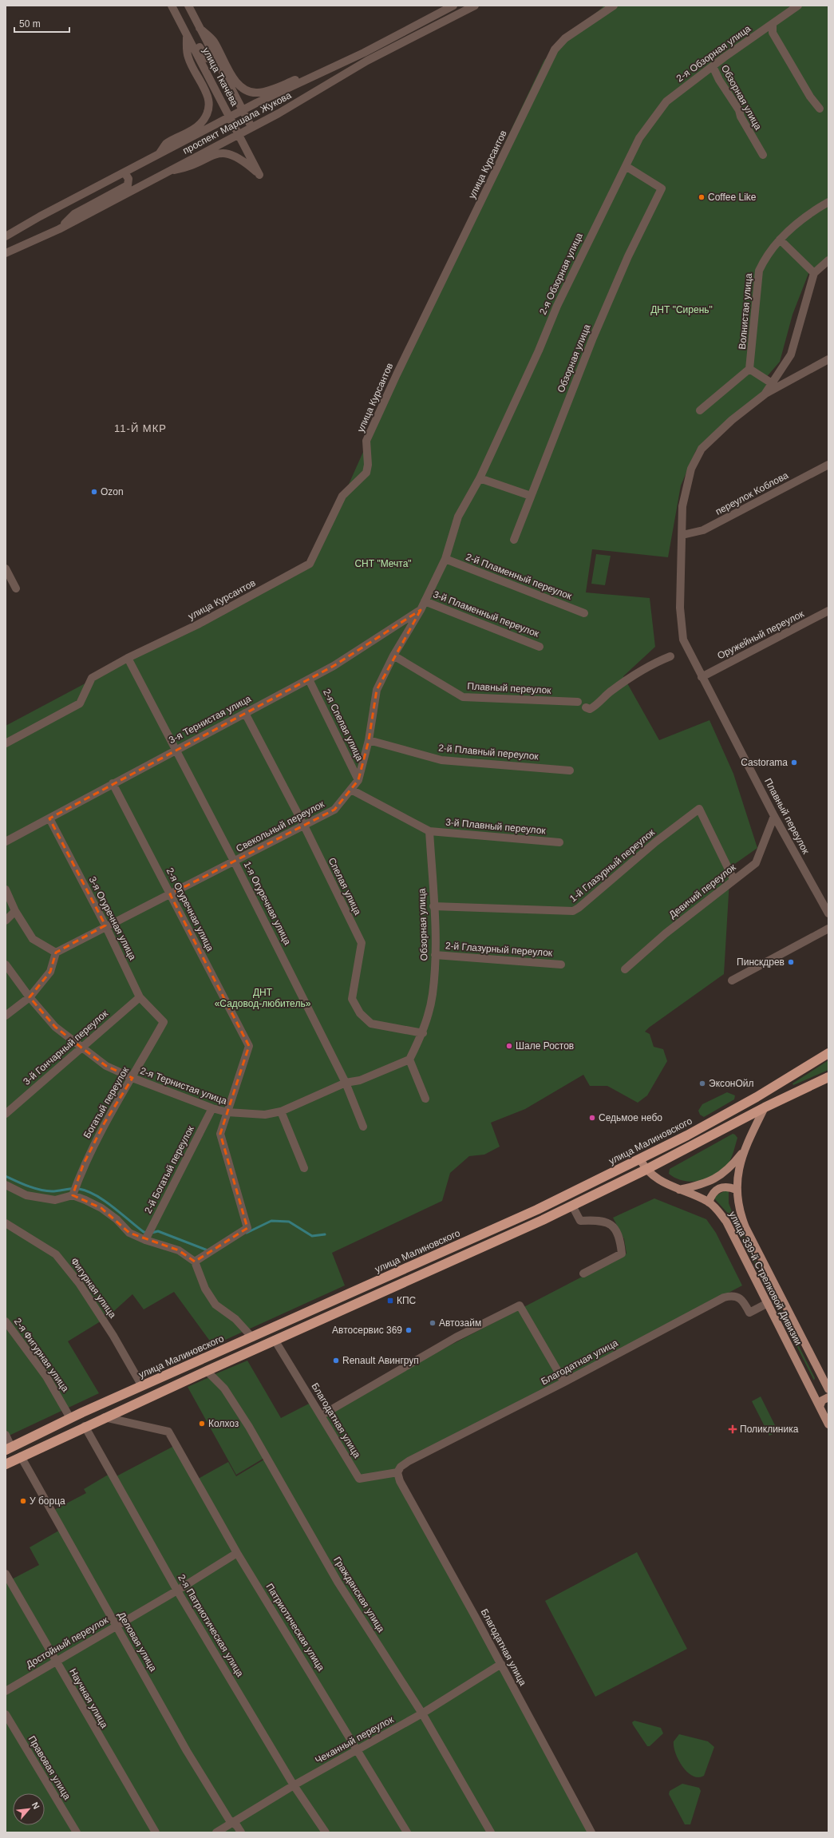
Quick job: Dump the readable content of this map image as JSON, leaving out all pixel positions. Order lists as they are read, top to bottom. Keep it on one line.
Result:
{"streets":{"highway":["улица Малиновского"],"main road":["улица 339-й Стрелковой Дивизии"],"street":["2-я Обзорная улица","улица Ткачёва","Обзорная улица","проспект Маршала Жукова","улица Курсантов","Волнистая улица","переулок Коблова","2-й Пламенный переулок","3-й Пламенный переулок","Оружейный переулок","Плавный переулок","3-я Тернистая улица","2-я Спелая улица","2-й Плавный переулок","Свекольный переулок","3-й Плавный переулок","1-й Глазурный переулок","Спелая улица","Девичий переулок","1-я Огуречная улица","2-я Огуречная улица","3-я Огуречная улица","2-й Глазурный переулок","3-й Гончарный переулок","2-я Тернистая улица","Богатый переулок","2-й Богатый переулок","Фигурная улица","2-я Фигурная улица","Благодатная улица","Гражданская улица","2-я Патриотическая улица","Патриотическая улица","Деловая улица","Достойный переулок","Научная улица","Чеканный переулок","Правовая улица"]},"crossings":[["2-я Обзорная улица","Обзорная улица"],["2-я Обзорная улица","2-й Пламенный переулок"],["2-я Обзорная улица","3-й Пламенный переулок"],["2-я Обзорная улица","3-я Тернистая улица"],["2-я Обзорная улица","Свекольный переулок"],["улица Ткачёва","проспект Маршала Жукова"],["Обзорная улица","3-й Плавный переулок"],["Обзорная улица","1-й Глазурный переулок"],["Обзорная улица","Спелая улица"],["Обзорная улица","2-й Глазурный переулок"],["Обзорная улица","2-я Тернистая улица"],["улица Курсантов","1-я Огуречная улица"],["переулок Коблова","Плавный переулок"],["Оружейный переулок","Плавный переулок"],["Плавный переулок","Свекольный переулок"],["Плавный переулок","Девичий переулок"],["3-я Тернистая улица","2-я Спелая улица"],["3-я Тернистая улица","Свекольный переулок"],["3-я Тернистая улица","Спелая улица"],["3-я Тернистая улица","1-я Огуречная улица"],["3-я Тернистая улица","2-я Огуречная улица"],["3-я Тернистая улица","3-я Огуречная улица"],["2-я Спелая улица","Свекольный переулок"],["2-й Плавный переулок","Свекольный переулок"],["Свекольный переулок","Спелая улица"],["Свекольный переулок","1-я Огуречная улица"],["Свекольный переулок","2-я Огуречная улица"],["Свекольный переулок","3-я Огуречная улица"],["1-й Глазурный переулок","Девичий переулок"],["1-я Огуречная улица","2-я Тернистая улица"],["2-я Огуречная улица","2-я Тернистая улица"],["3-я Огуречная улица","3-й Гончарный переулок"],["3-я Огуречная улица","Богатый переулок"],["3-й Гончарный переулок","2-я Тернистая улица"],["2-я Тернистая улица","Богатый переулок"],["2-я Тернистая улица","2-й Богатый переулок"],["улица Малиновского","улица 339-й Стрелковой Дивизии"],["улица Малиновского","Фигурная улица"],["улица Малиновского","2-я Фигурная улица"],["улица 339-й Стрелковой Дивизии","Благодатная улица"],["Благодатная улица","Чеканный переулок"],["Гражданская улица","Чеканный переулок"],["2-я Патриотическая улица","Достойный переулок"],["2-я Патриотическая улица","Чеканный переулок"],["Патриотическая улица","Достойный переулок"],["Патриотическая улица","Чеканный переулок"],["Деловая улица","Достойный переулок"],["Деловая улица","Чеканный переулок"],["Достойный переулок","Научная улица"]],"districts":["11-Й МКР"],"parks":["ДНТ \"Сирень\"","СНТ \"Мечта\"","ДНТ «Садовод-любитель»"],"places":{"other":["Coffee Like","Ozon","Castorama","Пинскдрев","Шале Ростов","ЭксонОйл","Седьмое небо","Автозайм","Автосервис 369","Renault Авингруп","Колхоз","У борца"],"transit":["КПС"],"health":["Поликлиника"]},"scale_bar":"50 m","north":"top right"}
